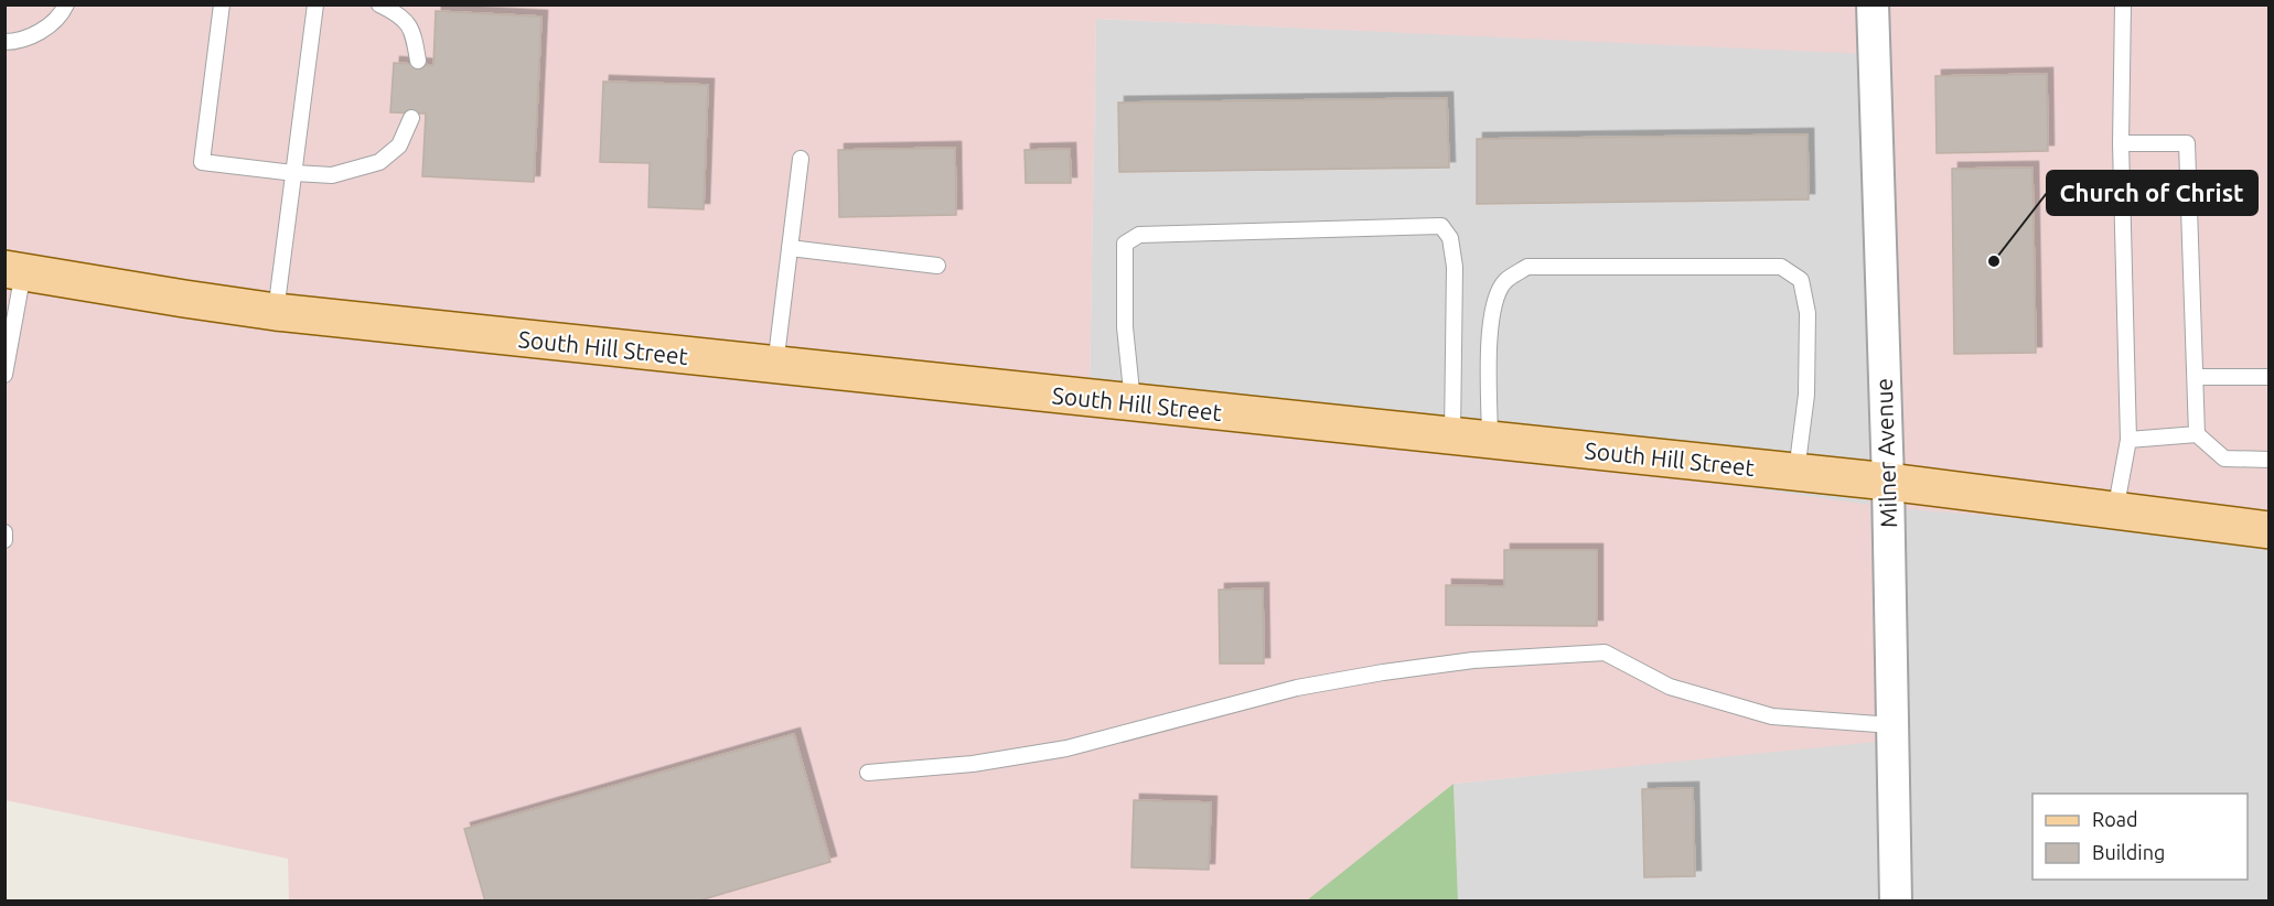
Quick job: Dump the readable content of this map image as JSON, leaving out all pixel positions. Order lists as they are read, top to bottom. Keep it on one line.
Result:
{"streets":{"main road":["South Hill Street"],"street":["Milner Avenue"]},"crossings":[["South Hill Street","Milner Avenue"]],"places":["Church of Christ"],"legend":["Road","Building"]}
